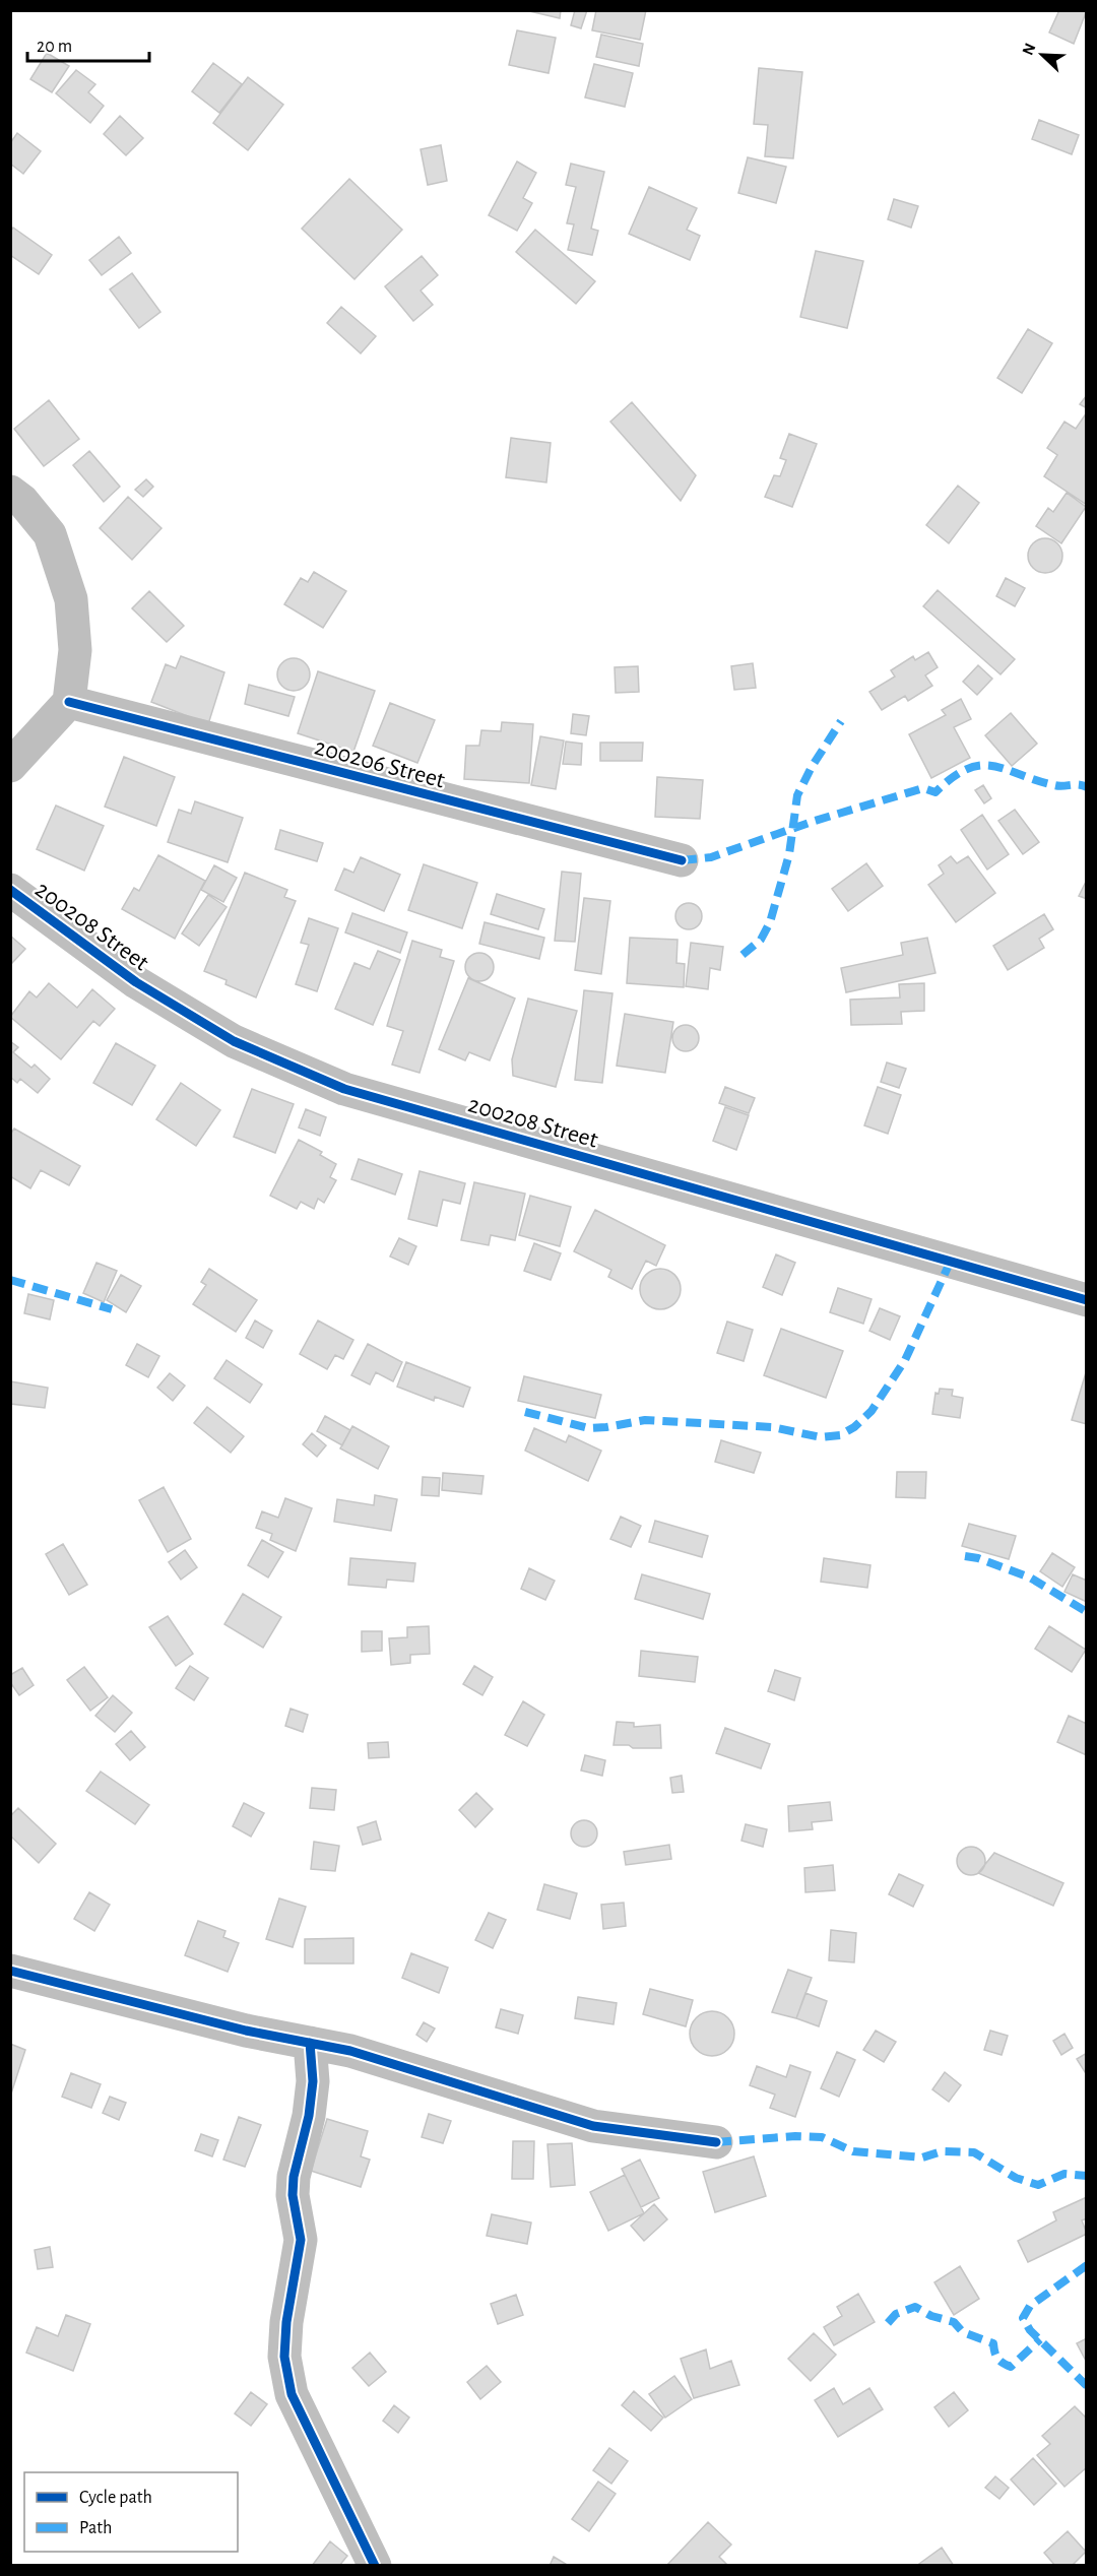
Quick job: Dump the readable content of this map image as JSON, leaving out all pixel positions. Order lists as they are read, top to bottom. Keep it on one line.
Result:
{"streets":{"street":["200206 Street","200208 Street"]},"legend":["Cycle path","Path"],"scale_bar":"20 m","north":"top left"}
